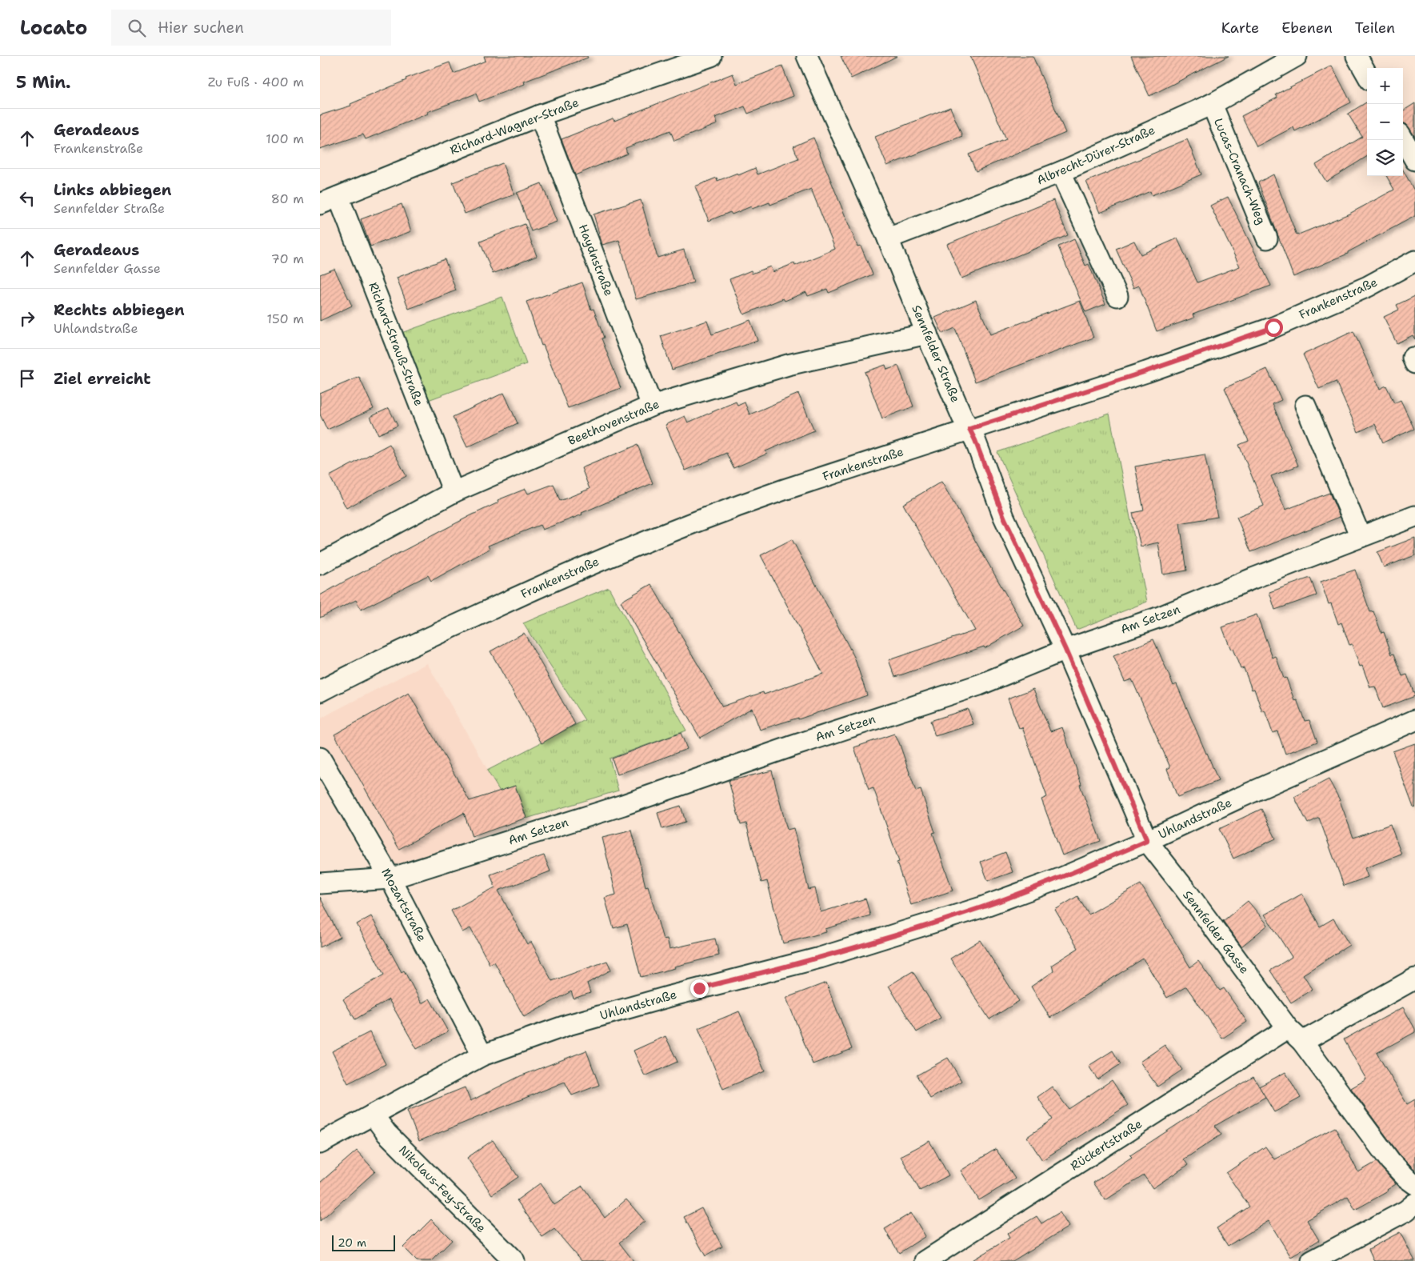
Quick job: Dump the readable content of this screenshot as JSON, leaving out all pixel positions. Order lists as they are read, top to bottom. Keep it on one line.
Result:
{"streets":{"street":["Richard-Wagner-Straße","Albrecht-Dürer-Straße","Lucas-Cranach-Weg","Haydnstraße","Frankenstraße","Richard-Strauß-Straße","Sennfelder Straße","Beethovenstraße","Am Setzen","Uhlandstraße","Mozartstraße","Sennfelder Gasse","Rückertstraße","Nikolaus-Fey-Straße"]},"crossings":[["Richard-Wagner-Straße","Haydnstraße"],["Richard-Wagner-Straße","Richard-Strauß-Straße"],["Albrecht-Dürer-Straße","Lucas-Cranach-Weg"],["Albrecht-Dürer-Straße","Sennfelder Straße"],["Haydnstraße","Beethovenstraße"],["Frankenstraße","Sennfelder Straße"],["Richard-Strauß-Straße","Beethovenstraße"],["Sennfelder Straße","Beethovenstraße"],["Sennfelder Straße","Am Setzen"],["Sennfelder Straße","Sennfelder Gasse"],["Am Setzen","Mozartstraße"],["Am Setzen","Sennfelder Gasse"],["Uhlandstraße","Mozartstraße"],["Uhlandstraße","Sennfelder Gasse"],["Uhlandstraße","Nikolaus-Fey-Straße"],["Sennfelder Gasse","Rückertstraße"]],"scale_bar":"20 m","page":{"header":"Locato","search":"Hier suchen","nav":["Karte","Ebenen","Teilen"],"heading":["5 Min.","Zu Fuß · 400 m"],"map_buttons":["+","−"],"list":[["Geradeaus","Frankenstraße","100 m"],["Links abbiegen","Sennfelder Straße","80 m"],["Geradeaus","Sennfelder Gasse","70 m"],["Rechts abbiegen","Uhlandstraße","150 m"],"Ziel erreicht"],"scale":"20 m"}}
